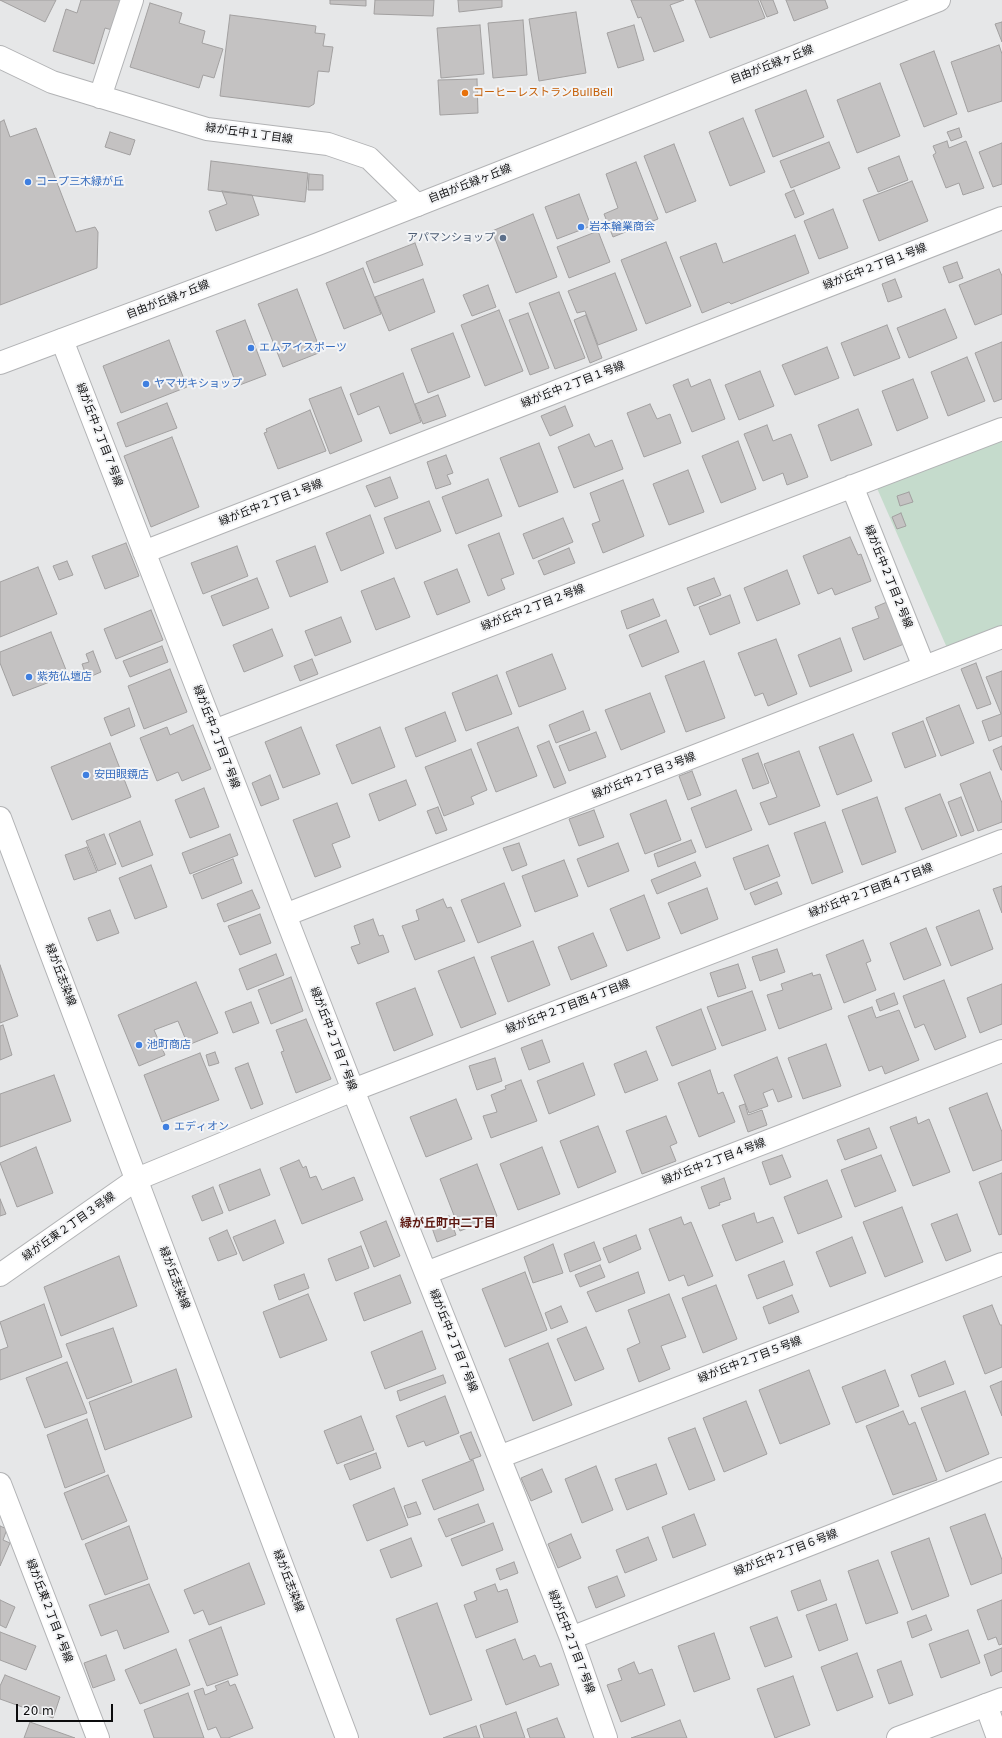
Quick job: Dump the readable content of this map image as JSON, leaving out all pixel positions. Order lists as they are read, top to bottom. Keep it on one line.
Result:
{"streets":{"street":["自由が丘緑ヶ丘線","緑が丘中１丁目線","緑が丘中２丁目１号線","緑が丘中２丁目７号線","緑が丘中２丁目２号線","緑が丘中２丁目３号線","緑が丘中２丁目西４丁目線","緑が丘志染線","緑が丘中２丁目４号線","緑が丘東２丁目３号線","緑が丘中２丁目５号線","緑が丘中２丁目６号線","緑が丘東２丁目４号線"]},"crossings":[["自由が丘緑ヶ丘線","緑が丘中１丁目線"],["自由が丘緑ヶ丘線","緑が丘中２丁目７号線"],["緑が丘中２丁目１号線","緑が丘中２丁目７号線"],["緑が丘中２丁目７号線","緑が丘中２丁目２号線"],["緑が丘中２丁目７号線","緑が丘中２丁目３号線"],["緑が丘中２丁目７号線","緑が丘中２丁目西４丁目線"],["緑が丘中２丁目７号線","緑が丘中２丁目４号線"],["緑が丘中２丁目７号線","緑が丘中２丁目５号線"],["緑が丘中２丁目７号線","緑が丘中２丁目６号線"],["緑が丘中２丁目２号線","緑が丘中２丁目３号線"],["緑が丘中２丁目西４丁目線","緑が丘志染線"],["緑が丘中２丁目西４丁目線","緑が丘東２丁目３号線"],["緑が丘志染線","緑が丘東２丁目３号線"]],"districts":["緑が丘町中二丁目"],"places":["コーヒーレストランBullBell","コープ三木緑が丘","岩本輪業商会","アパマンショップ","エムアイスポーツ","ヤマザキショップ","紫苑仏壇店","安田眼鏡店","池町商店","エディオン"],"scale_bar":"20 m"}
